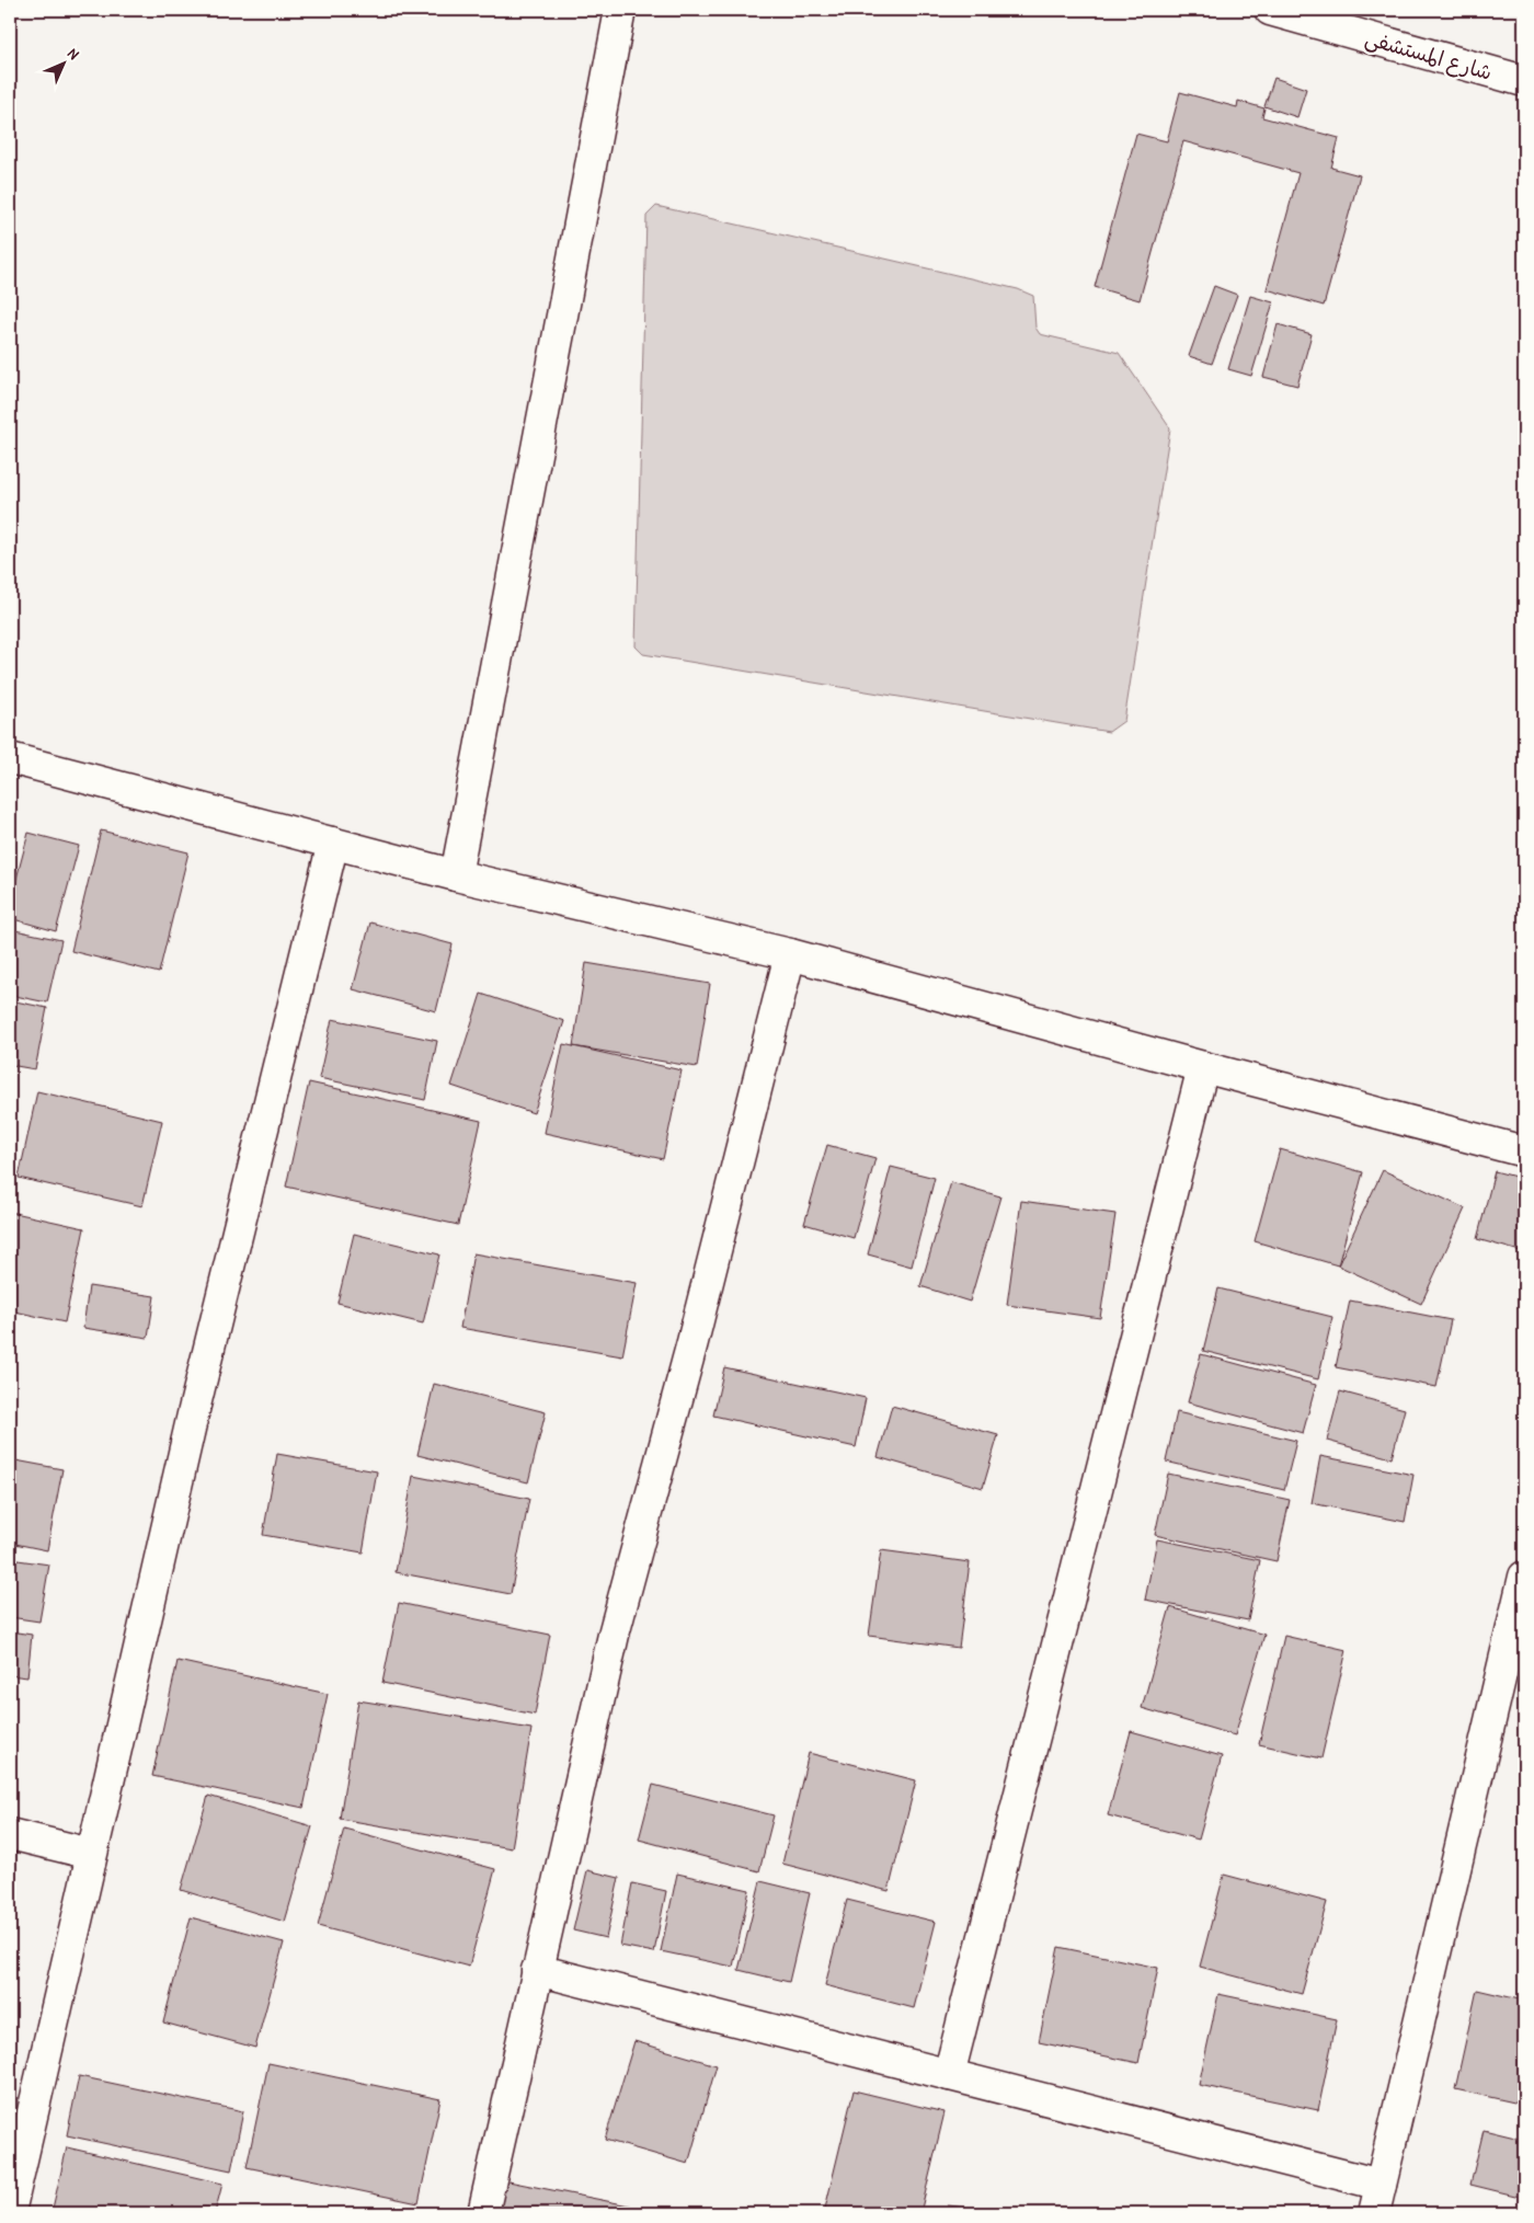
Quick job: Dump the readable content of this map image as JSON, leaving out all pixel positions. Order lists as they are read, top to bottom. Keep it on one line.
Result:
{"streets":{"street":["شارع المستشفى"]},"north":"top right"}
